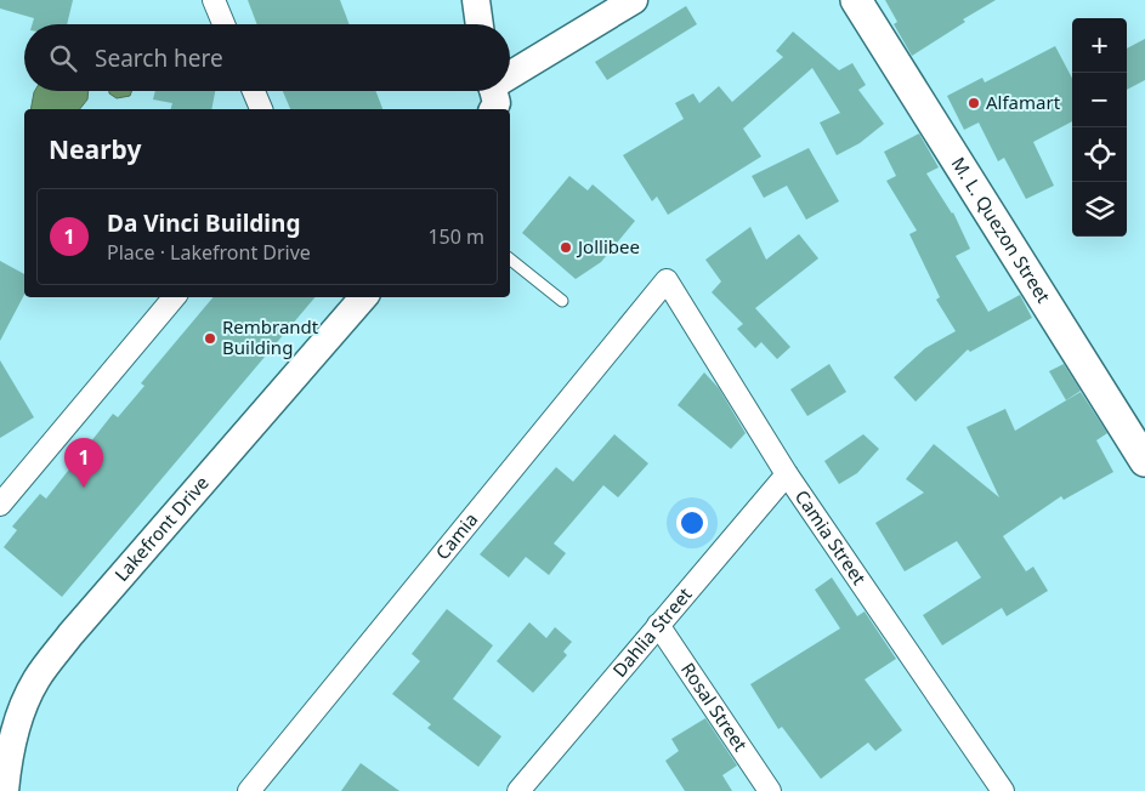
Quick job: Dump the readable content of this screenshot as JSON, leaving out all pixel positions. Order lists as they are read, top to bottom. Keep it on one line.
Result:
{"streets":{"main road":["M. L. Quezon Street"],"street":["Lakefront Drive","Camia","Camia Street","Dahlia Street","Rosal Street"]},"crossings":[["Camia","Camia Street"],["Camia Street","Dahlia Street"],["Dahlia Street","Rosal Street"]],"places":["Alfamart","Jollibee","Rembrandt Building"],"page":{"map_buttons":["+","−"],"search":"Search here","heading":"Nearby","list":[{"mark":"1","name":"Da Vinci Building","note":"Place · Lakefront Drive","value":"150 m"}],"pins":"1"}}
